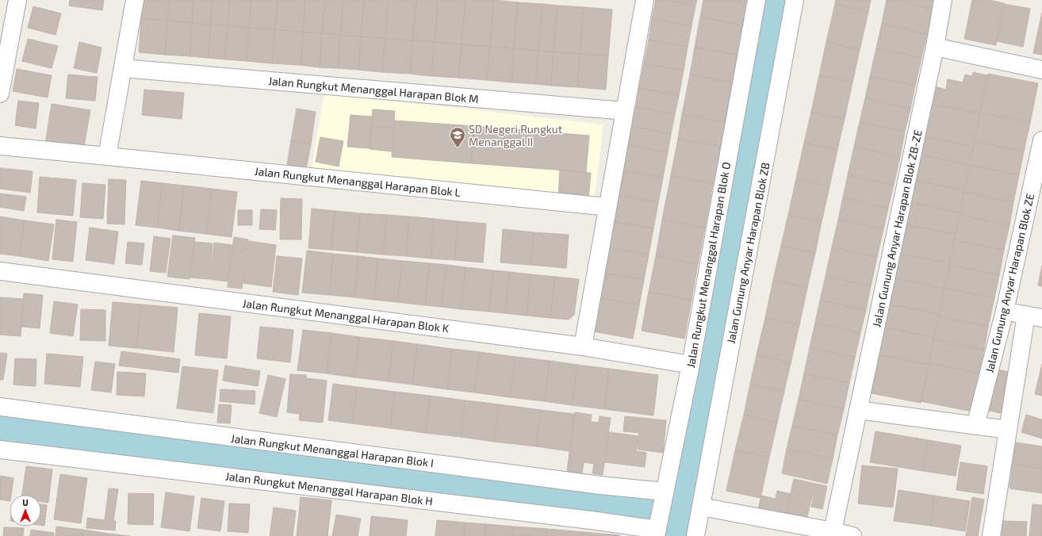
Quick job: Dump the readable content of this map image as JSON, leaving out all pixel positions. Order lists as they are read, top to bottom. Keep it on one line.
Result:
{"streets":{"street":["Jalan Rungkut Menanggal Harapan Blok M","Jalan Rungkut Menanggal Harapan Blok L","Jalan Gunung Anyar Harapan Blok ZB-ZE","Jalan Gunung Anyar Harapan Blok ZB","Jalan Rungkut Menanggal Harapan Blok O","Jalan Gunung Anyar Harapan Blok ZE","Jalan Rungkut Menanggal Harapan Blok K","Jalan Rungkut Menanggal Harapan Blok I","Jalan Rungkut Menanggal Harapan Blok H"]},"crossings":[["Jalan Rungkut Menanggal Harapan Blok O","Jalan Rungkut Menanggal Harapan Blok K"],["Jalan Rungkut Menanggal Harapan Blok O","Jalan Rungkut Menanggal Harapan Blok I"],["Jalan Rungkut Menanggal Harapan Blok O","Jalan Rungkut Menanggal Harapan Blok H"]],"places":{"school or university":["SD Negeri Rungkut Menanggal II"]},"north":"top"}
